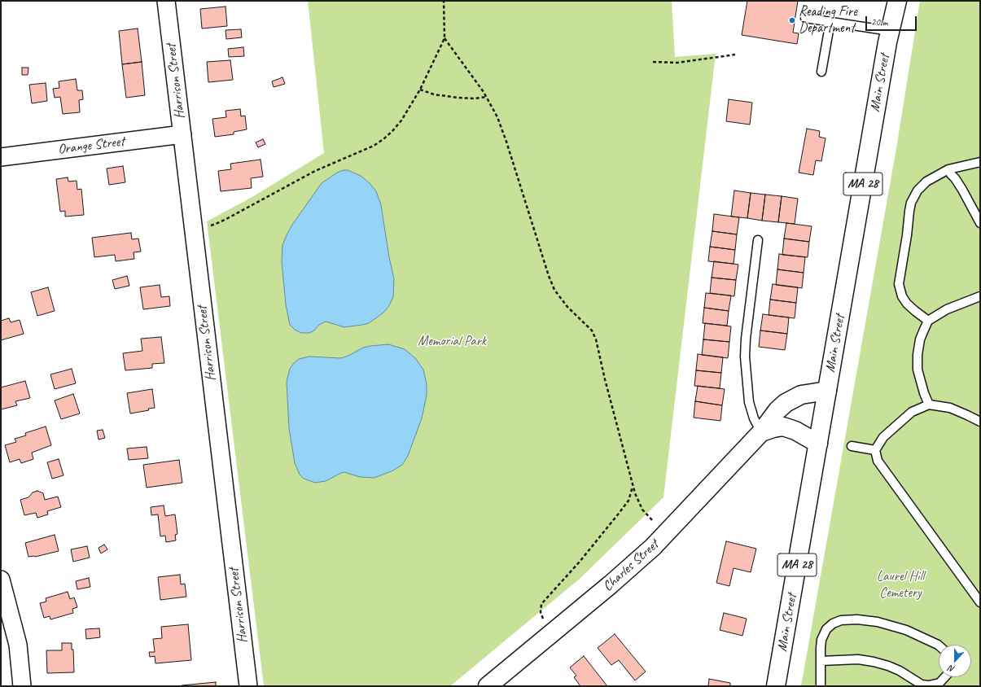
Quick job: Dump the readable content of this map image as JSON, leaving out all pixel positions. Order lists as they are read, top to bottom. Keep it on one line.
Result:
{"streets":{"main road":["Main Street","MA 28","Charles Street"],"street":["Harrison Street","Orange Street"]},"crossings":[["Harrison Street","Orange Street"],["Main Street","Charles Street"]],"parks":["Memorial Park","Laurel Hill Cemetery"],"places":["Reading Fire Department"],"scale_bar":"20 m","north":"bottom"}
